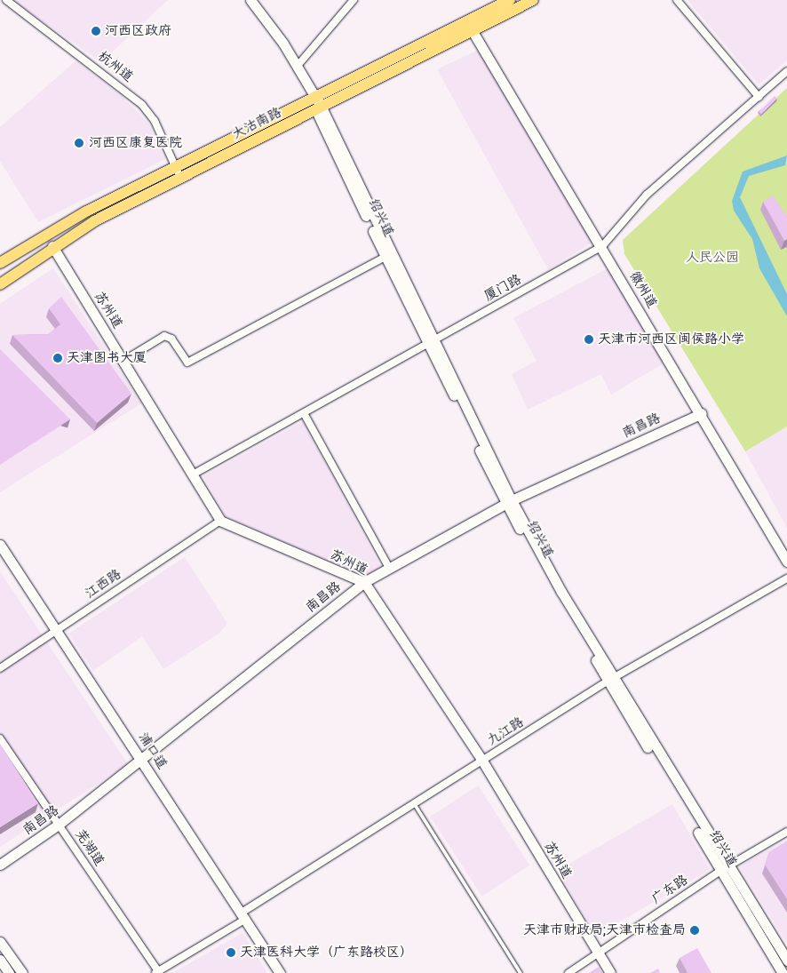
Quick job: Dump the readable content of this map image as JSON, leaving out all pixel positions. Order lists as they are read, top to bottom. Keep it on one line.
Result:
{"streets":{"main road":["大沽南路"],"street":["杭州道","绍兴道","厦门路","徽州道","苏州道","南昌路","江西路","九江路","浦口道","芜湖道","广东路"]},"crossings":[["杭州道","大沽南路"],["大沽南路","绍兴道"],["大沽南路","徽州道"],["大沽南路","苏州道"],["绍兴道","厦门路"],["绍兴道","南昌路"],["绍兴道","九江路"],["绍兴道","广东路"],["厦门路","徽州道"],["厦门路","苏州道"],["徽州道","南昌路"],["苏州道","南昌路"],["苏州道","江西路"],["苏州道","九江路"],["苏州道","广东路"],["南昌路","浦口道"],["南昌路","芜湖道"],["江西路","浦口道"],["九江路","浦口道"],["九江路","芜湖道"]],"parks":["人民公园"],"places":["河西区政府","河西区康复医院","天津市河西区闽侯路小学","天津图书大厦","天津市财政局;天津市检查局","天津医科大学（广东路校区）"]}
